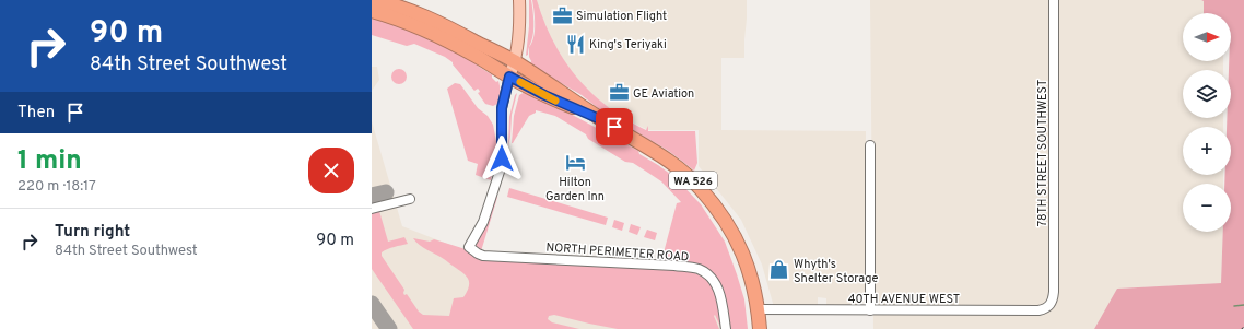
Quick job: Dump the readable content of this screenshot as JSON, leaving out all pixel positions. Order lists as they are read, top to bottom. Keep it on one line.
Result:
{"streets":{"highway":["WA 526"],"street":["78TH STREET SOUTHWEST","NORTH PERIMETER ROAD","40TH AVENUE WEST"]},"crossings":[["78TH STREET SOUTHWEST","40TH AVENUE WEST"],["WA 526","NORTH PERIMETER ROAD"],["WA 526","40TH AVENUE WEST"]],"places":{"office":["Simulation Flight","GE Aviation"],"restaurant":["King's Teriyaki"],"hotel":["Hilton Garden Inn"],"shop":["Whyth's Shelter Storage"]},"north":"right","page":{"turn":["90 m","84th Street Southwest"],"map_buttons":["+","−"],"then":"Then","heading":["1 min","220 m · 18:17"],"list":[{"name":"Turn right","note":"84th Street Southwest","value":"90 m"}]}}
